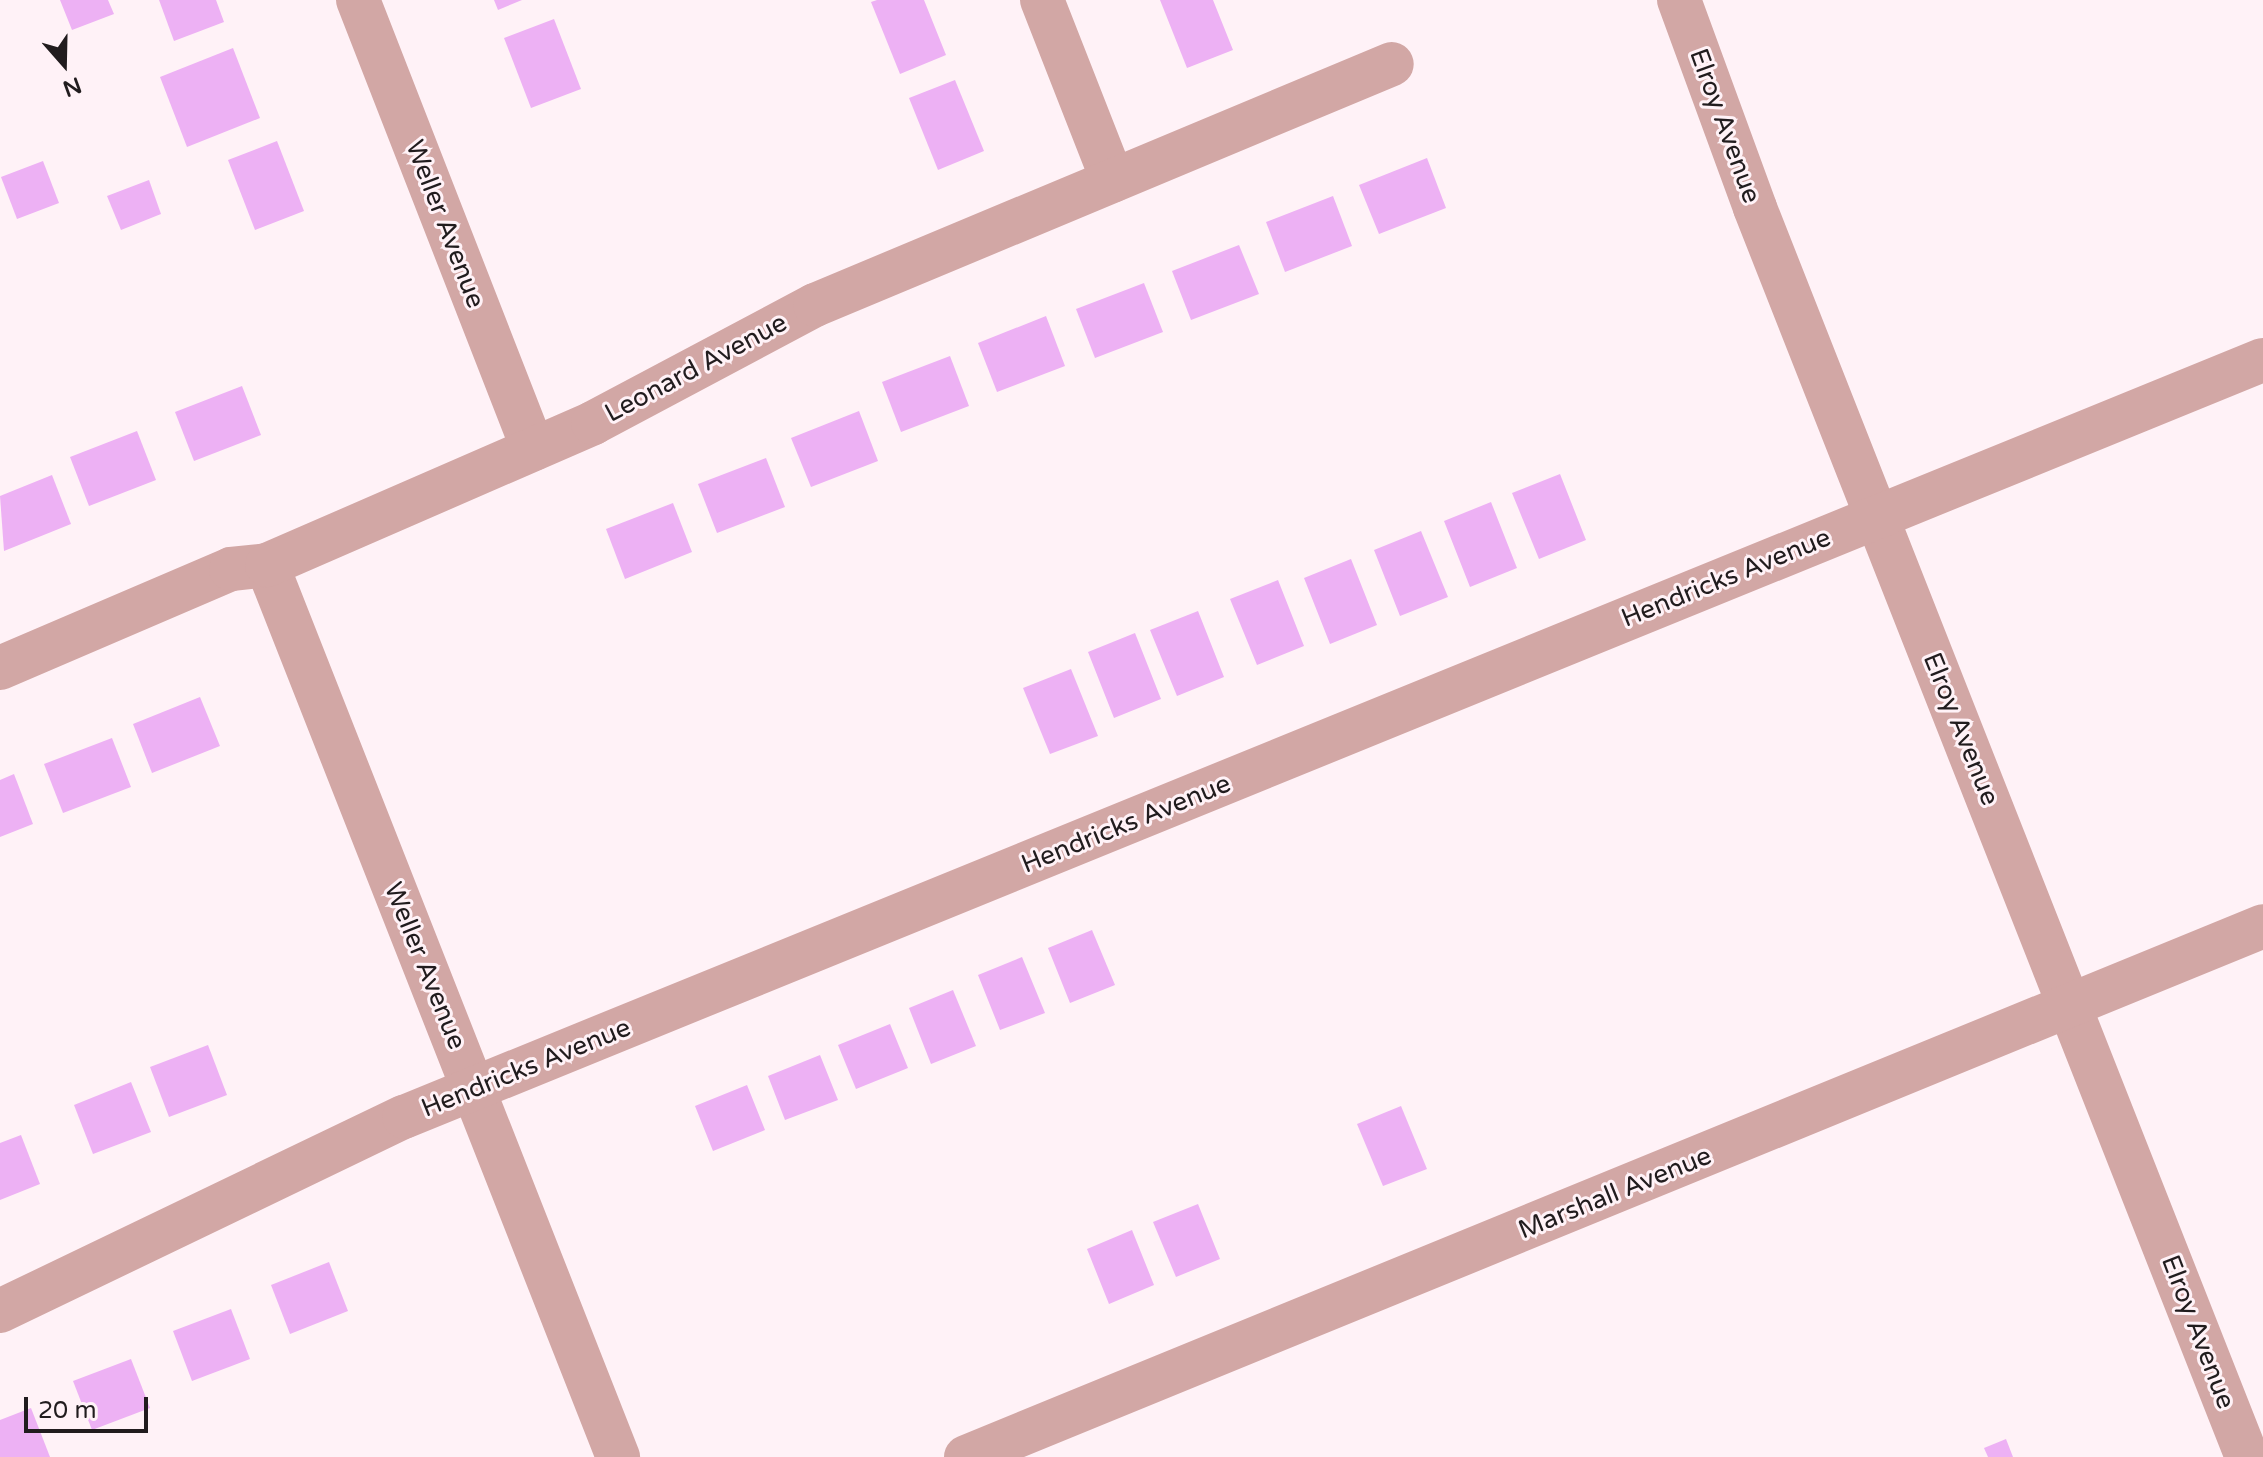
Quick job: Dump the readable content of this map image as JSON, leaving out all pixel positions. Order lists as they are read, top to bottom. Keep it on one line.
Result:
{"streets":{"street":["Elroy Avenue","Weller Avenue","Leonard Avenue","Hendricks Avenue","Marshall Avenue"]},"crossings":[["Elroy Avenue","Hendricks Avenue"],["Elroy Avenue","Marshall Avenue"],["Weller Avenue","Leonard Avenue"],["Weller Avenue","Hendricks Avenue"]],"scale_bar":"20 m","north":"bottom"}
